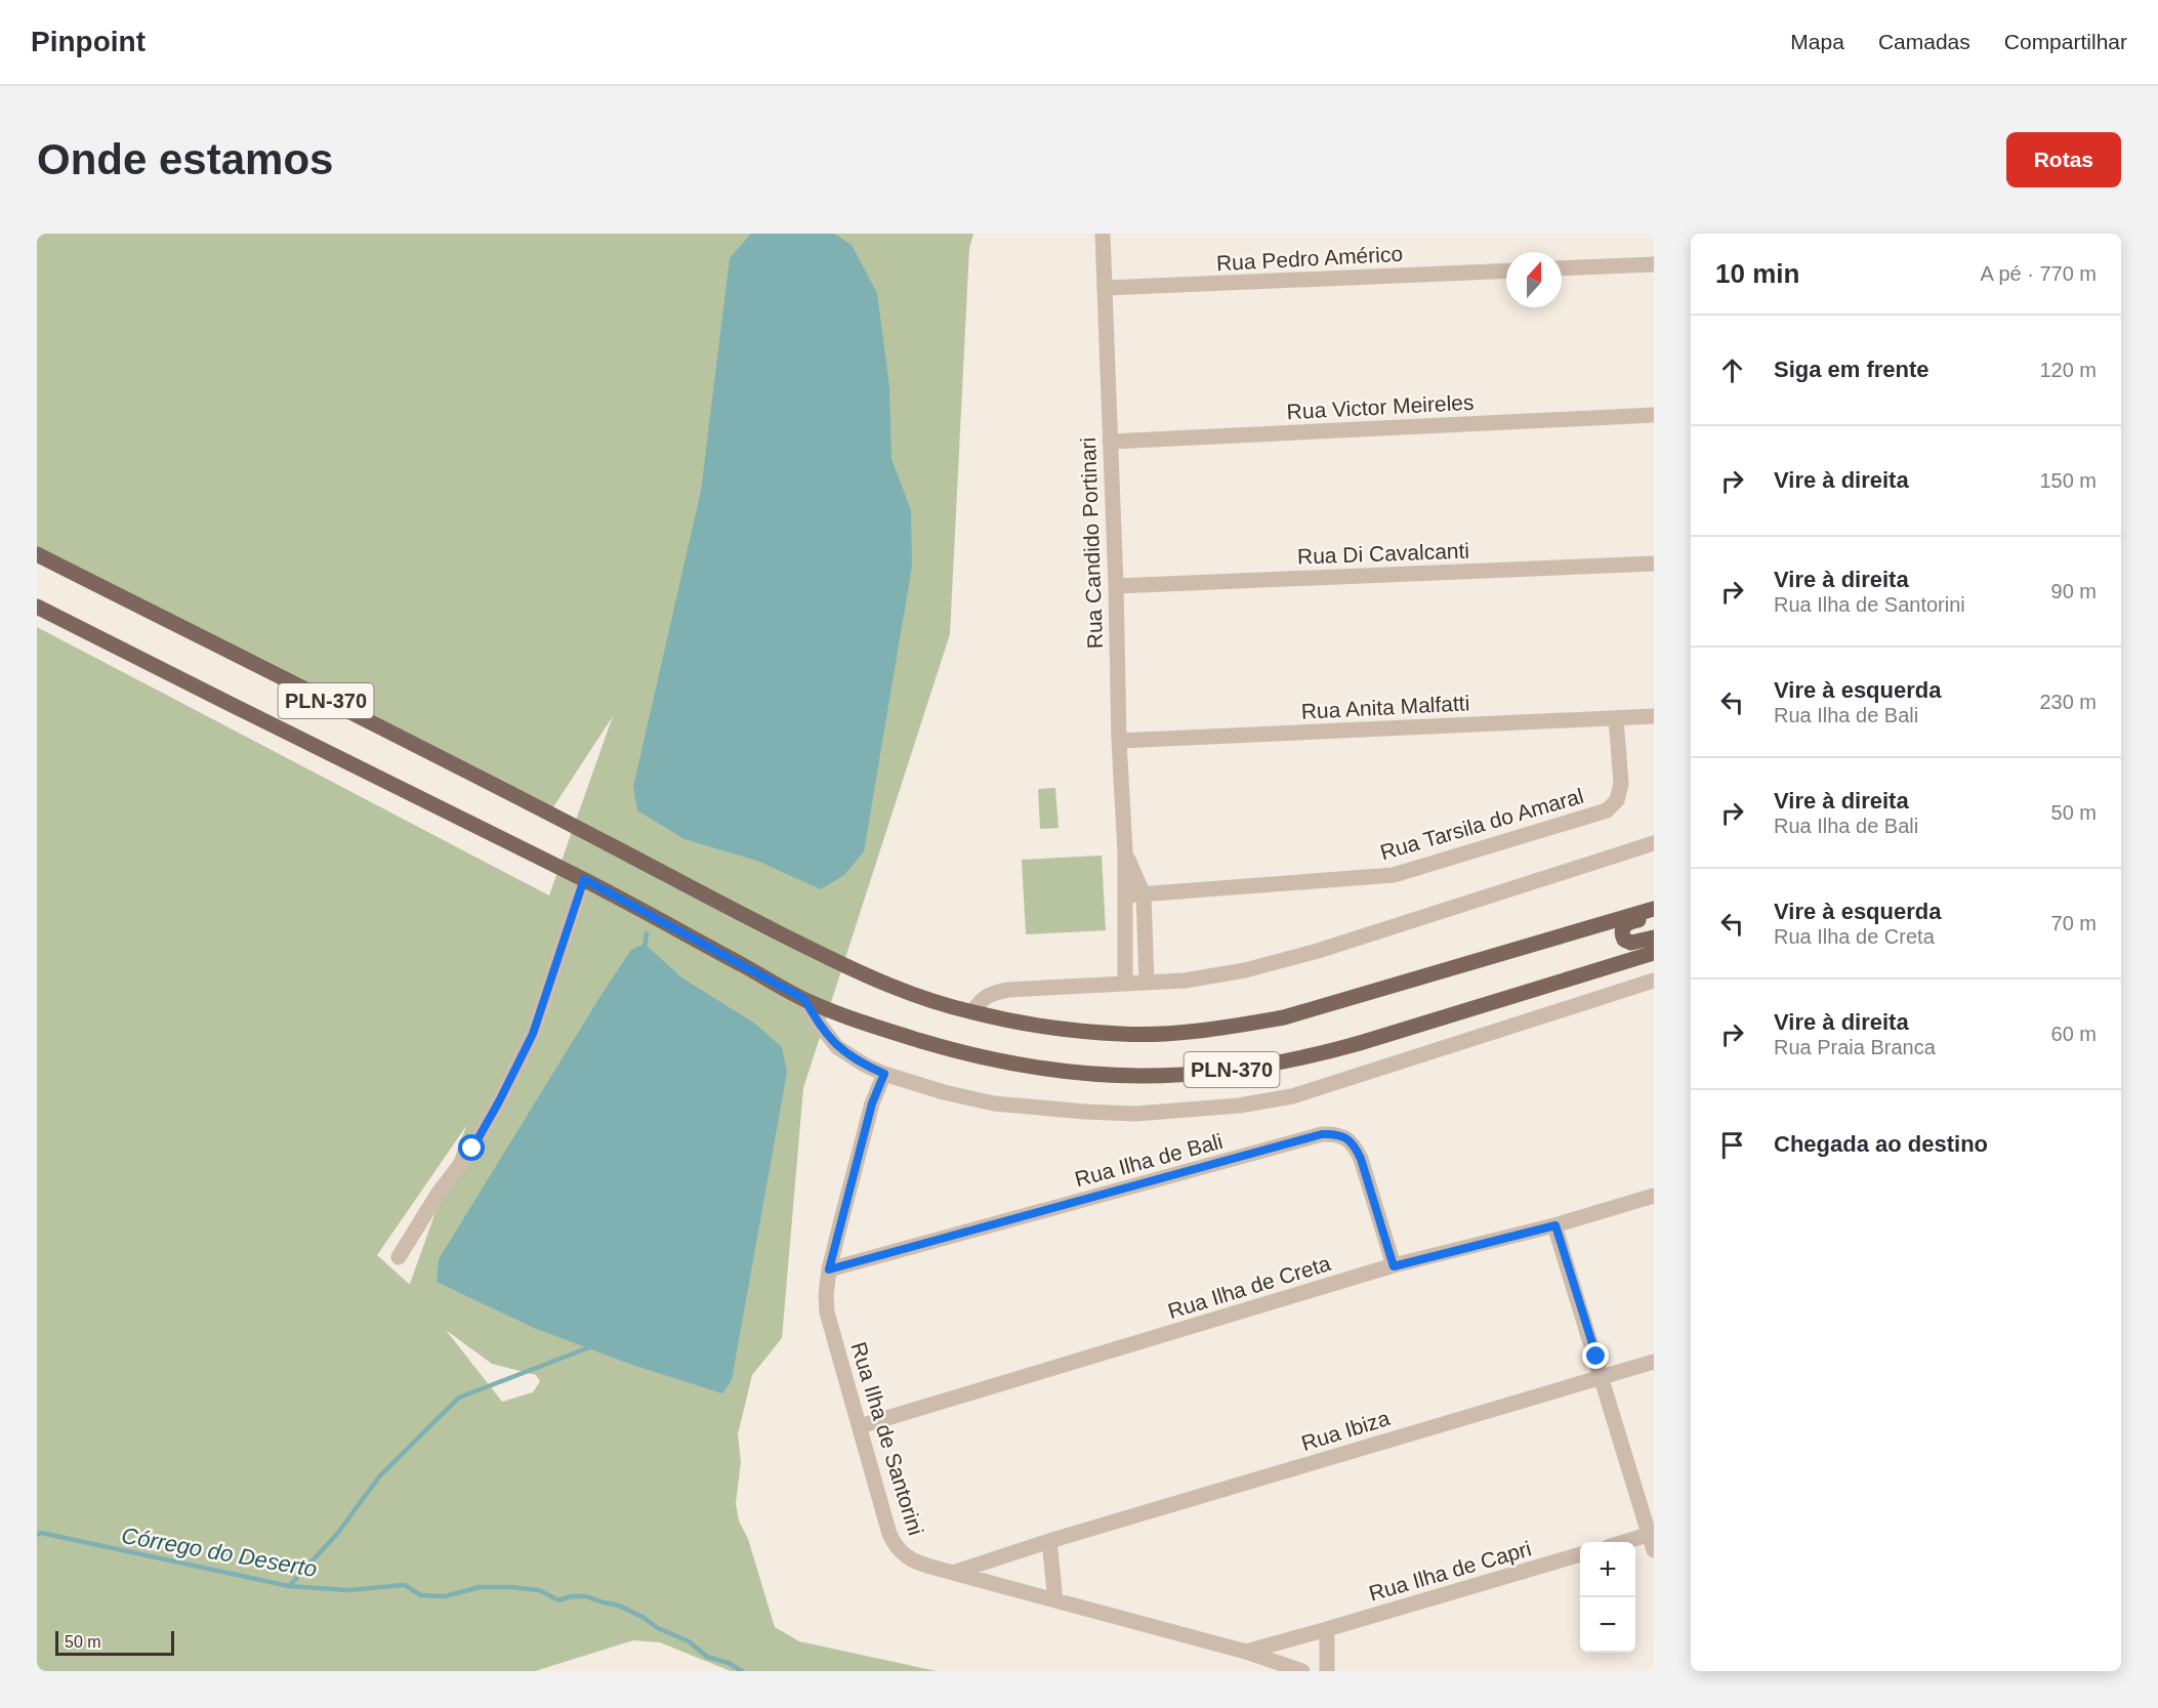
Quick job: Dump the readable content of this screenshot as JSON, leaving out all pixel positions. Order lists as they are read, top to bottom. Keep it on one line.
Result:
{"streets":{"main road":["PLN-370"],"street":["Rua Pedro Américo","Rua Victor Meireles","Rua Candido Portinari","Rua Di Cavalcanti","Rua Anita Malfatti","Rua Tarsila do Amaral","Rua Ilha de Bali","Rua Ilha de Creta","Rua Ibiza","Rua Ilha de Santorini","Rua Ilha de Capri"]},"crossings":[["Rua Pedro Américo","Rua Candido Portinari"],["Rua Victor Meireles","Rua Candido Portinari"],["Rua Candido Portinari","Rua Di Cavalcanti"],["Rua Candido Portinari","Rua Anita Malfatti"],["Rua Candido Portinari","Rua Tarsila do Amaral"],["Rua Anita Malfatti","Rua Tarsila do Amaral"],["Rua Ilha de Bali","Rua Ilha de Creta"],["Rua Ilha de Bali","Rua Ilha de Santorini"],["Rua Ilha de Creta","Rua Ilha de Santorini"],["Rua Ibiza","Rua Ilha de Santorini"],["Rua Ilha de Santorini","Rua Ilha de Capri"]],"water":["Córrego do Deserto"],"scale_bar":"50 m","north":"top","page":{"header":"Pinpoint","nav":["Mapa","Camadas","Compartilhar"],"buttons":"Rotas","title":"Onde estamos","heading":["10 min","A pé · 770 m"],"list":[["Siga em frente","120 m"],["Vire à direita","150 m"],["Vire à direita","Rua Ilha de Santorini","90 m"],["Vire à esquerda","Rua Ilha de Bali","230 m"],["Vire à direita","Rua Ilha de Bali","50 m"],["Vire à esquerda","Rua Ilha de Creta","70 m"],["Vire à direita","Rua Praia Branca","60 m"],"Chegada ao destino"],"map_buttons":["+","−"],"scale":"50 m"}}
